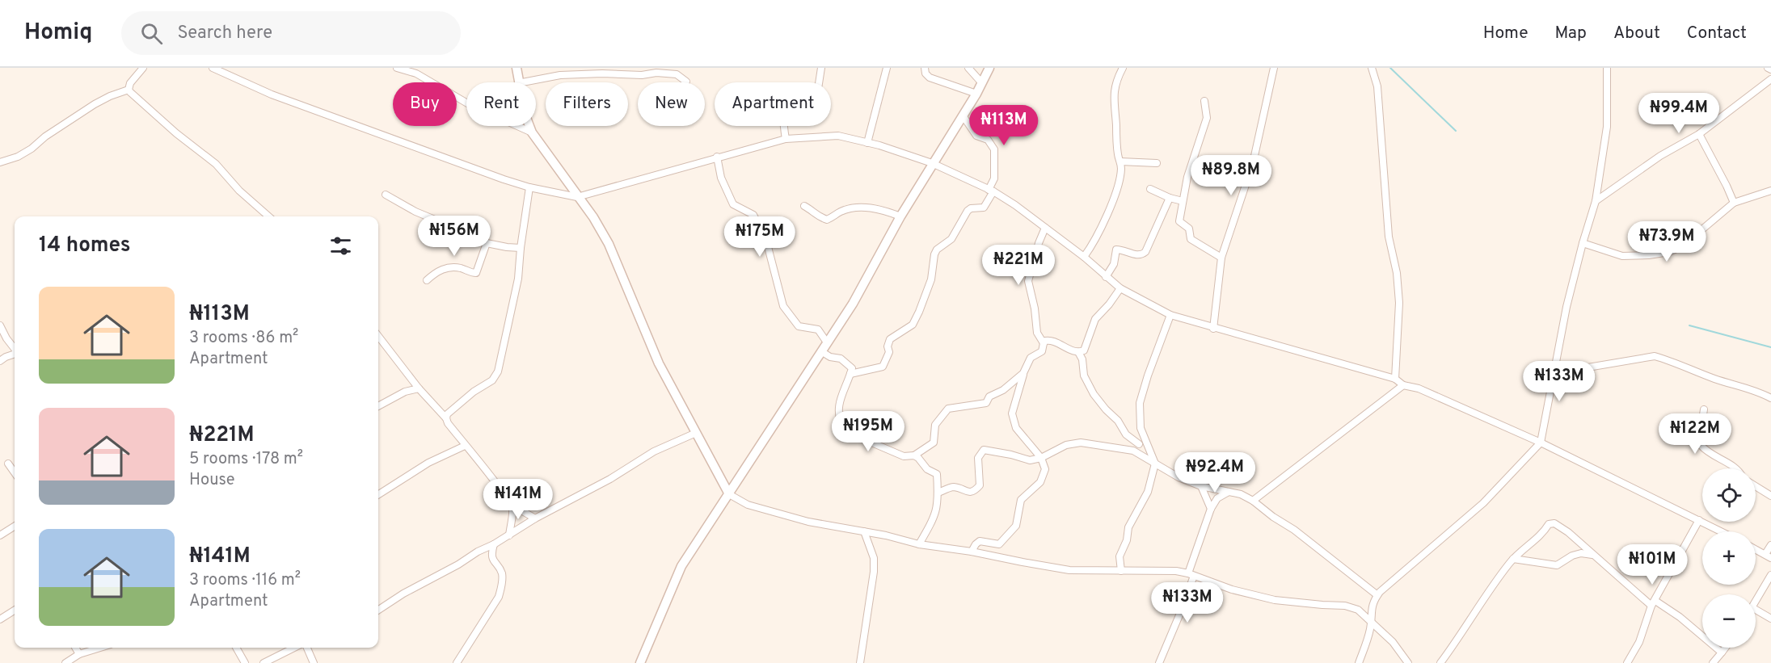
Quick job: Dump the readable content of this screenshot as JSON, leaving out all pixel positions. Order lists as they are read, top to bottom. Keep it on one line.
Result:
{"page":{"header":"Homiq","search":"Search here","nav":["Home","Map","About","Contact"],"chip":["Buy","Rent","Filters","New","Apartment"],"price":["₦99.4M","₦113M","₦89.8M","₦156M","₦175M","₦73.9M","₦221M","₦133M","₦195M","₦122M","₦92.4M","₦141M","₦101M","₦133M"],"heading":"14 homes","list":[{"name":"₦113M","note":"3 rooms · 86 m² · Apartment"},{"name":"₦221M","note":"5 rooms · 178 m² · House"},{"name":"₦141M","note":"3 rooms · 116 m² · Apartment"}],"map_buttons":["+","−"]}}
